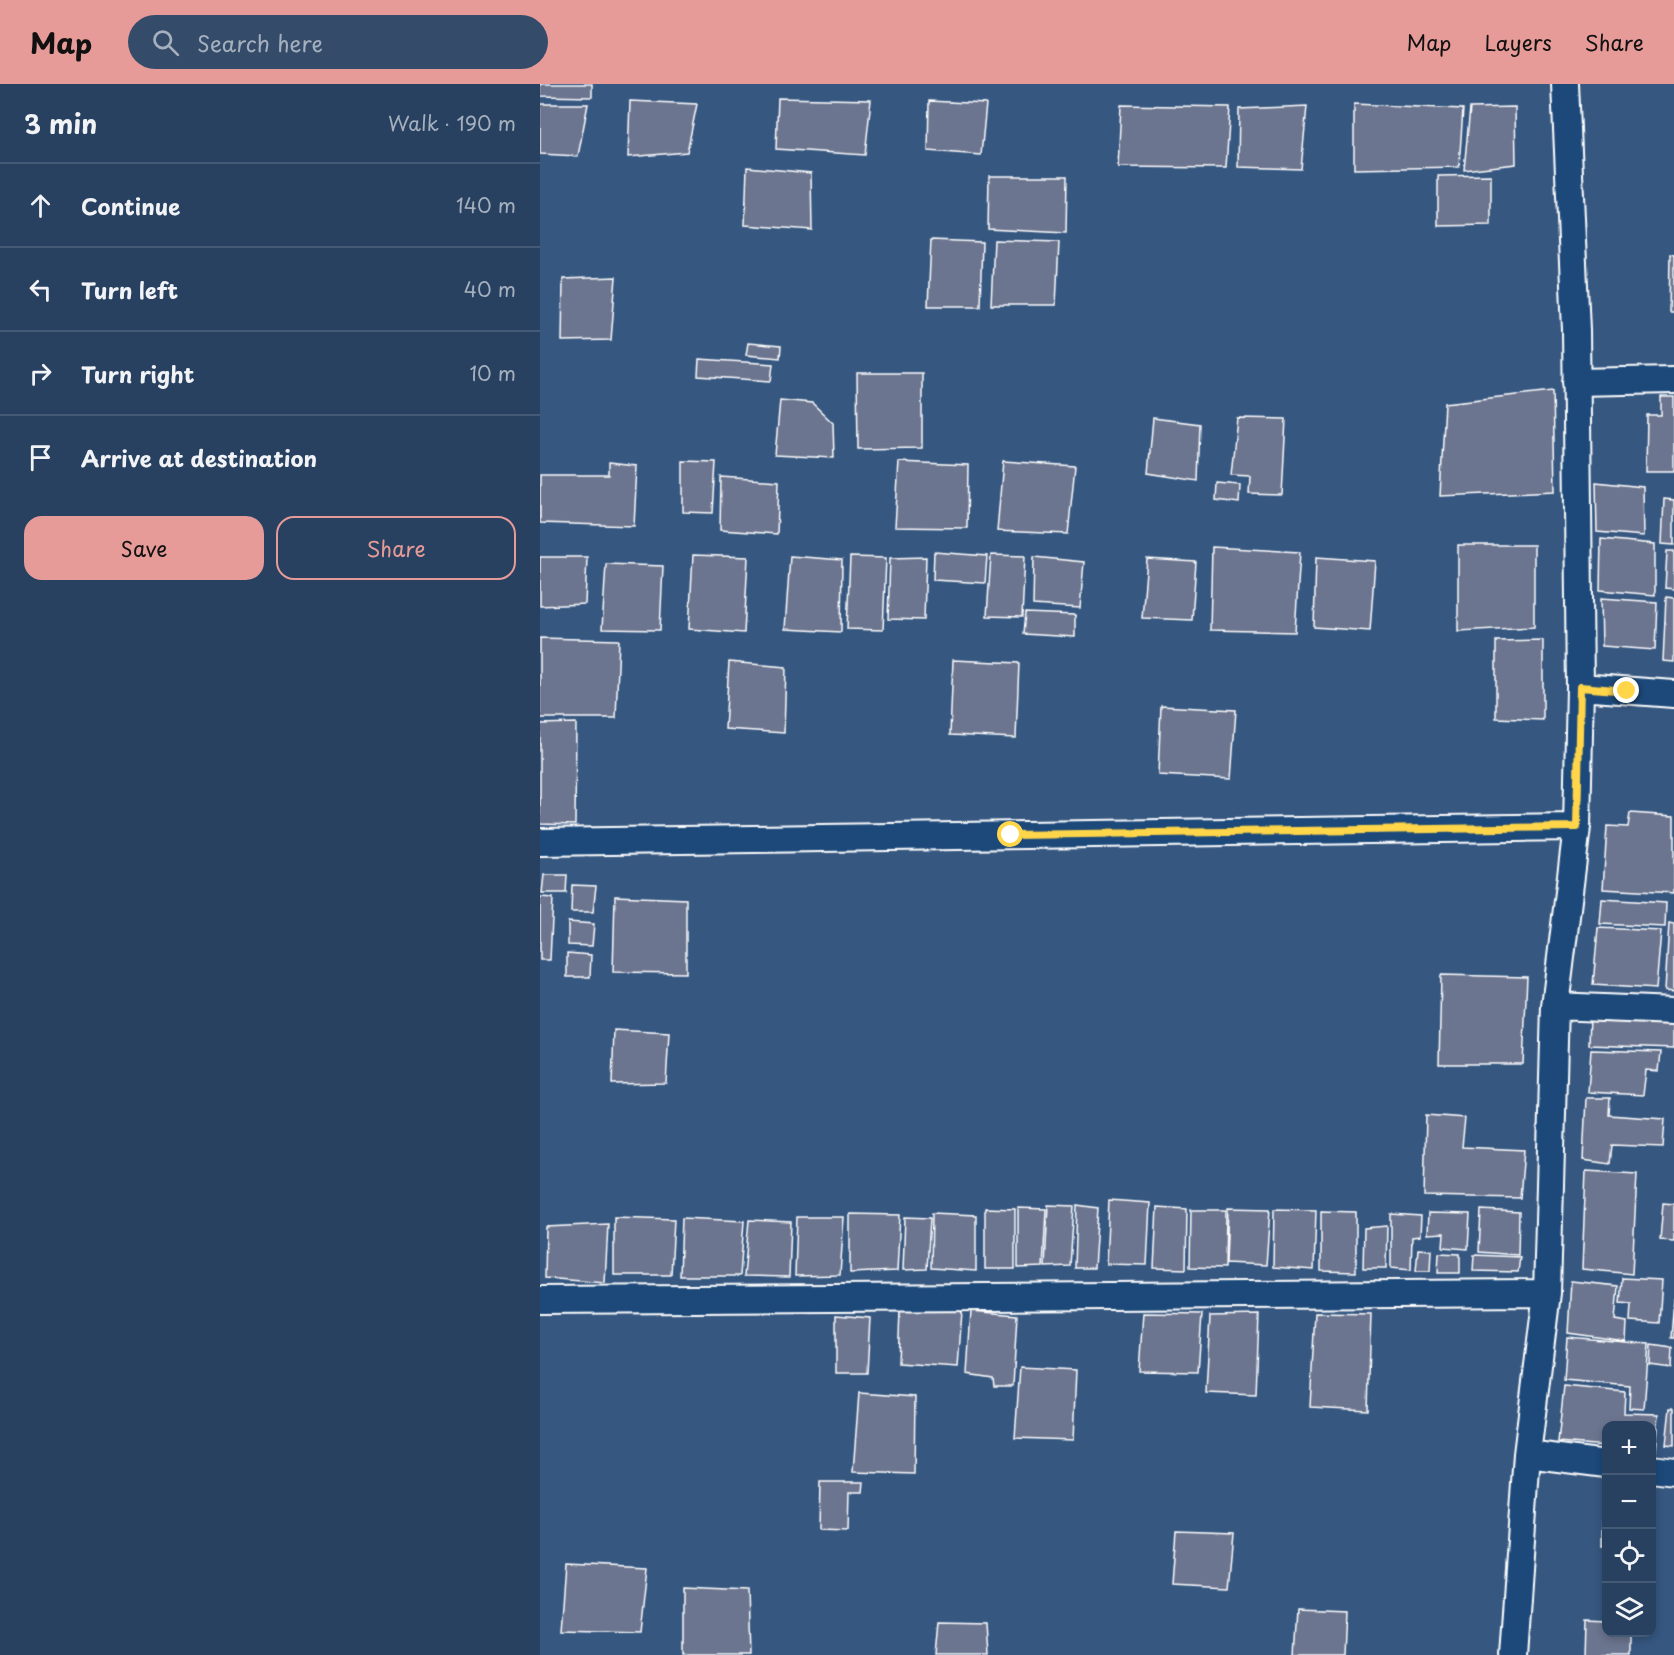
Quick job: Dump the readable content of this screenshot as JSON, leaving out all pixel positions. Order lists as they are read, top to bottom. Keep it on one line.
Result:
{"page":{"header":"Map","search":"Search here","nav":["Map","Layers","Share"],"heading":["3 min","Walk · 190 m"],"list":[["Continue","140 m"],["Turn left","40 m"],["Turn right","10 m"],"Arrive at destination"],"buttons":["Save","Share"],"map_buttons":["+","−"]}}
